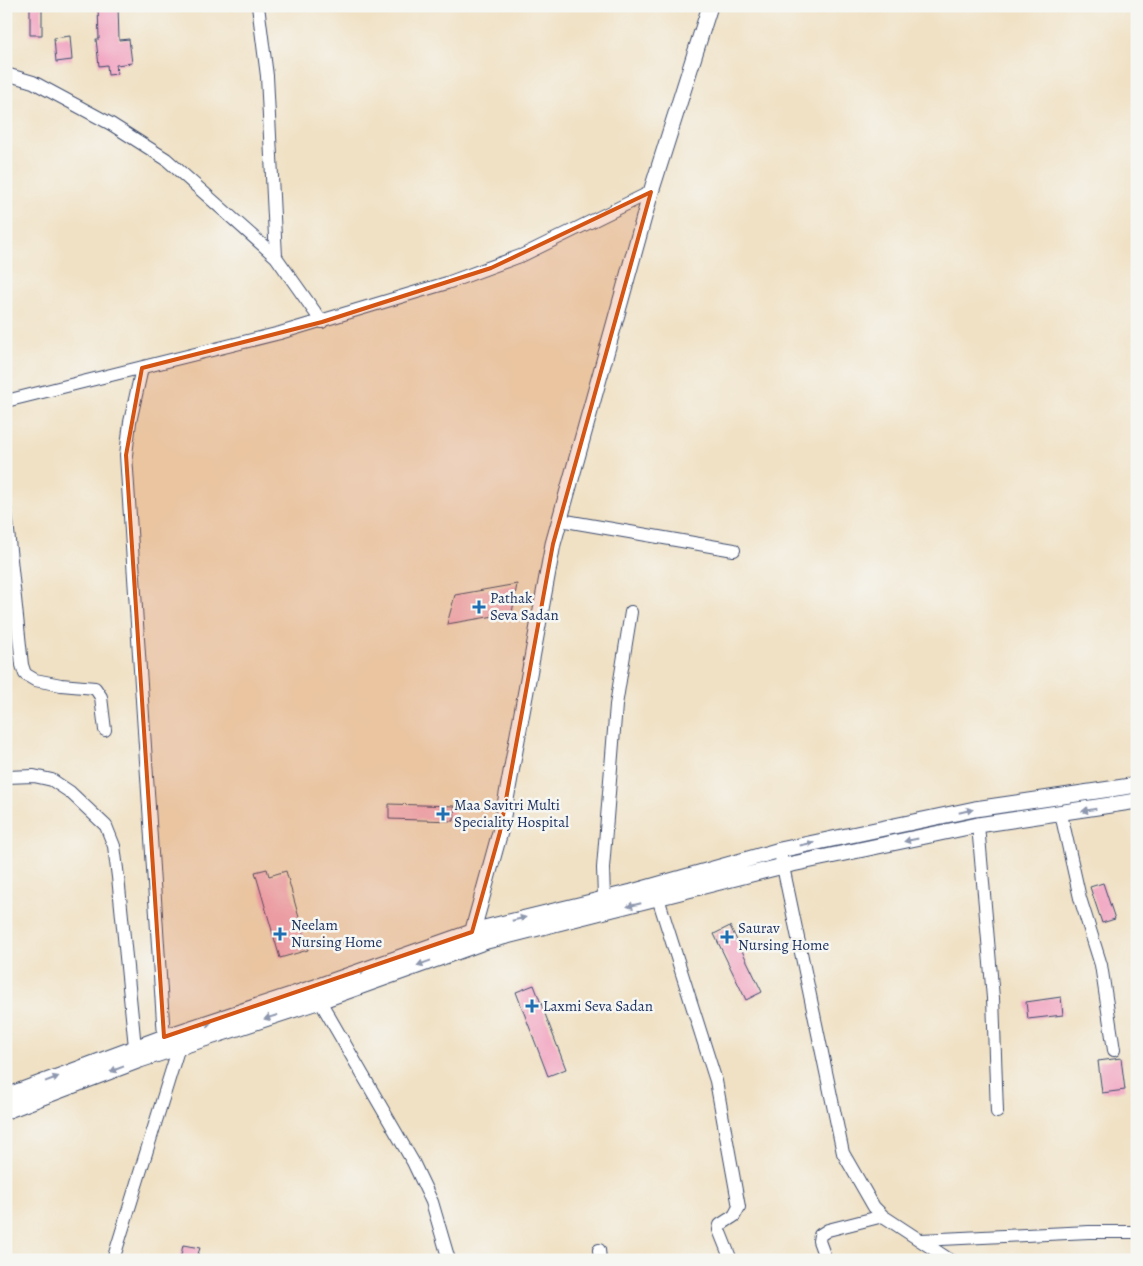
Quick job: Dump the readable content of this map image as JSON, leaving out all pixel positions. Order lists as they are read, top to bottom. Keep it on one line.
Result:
{"places":{"health":["Pathak Seva Sadan","Maa Savitri Multi Speciality Hospital","Neelam Nursing Home","Saurav Nursing Home","Laxmi Seva Sadan"]}}
